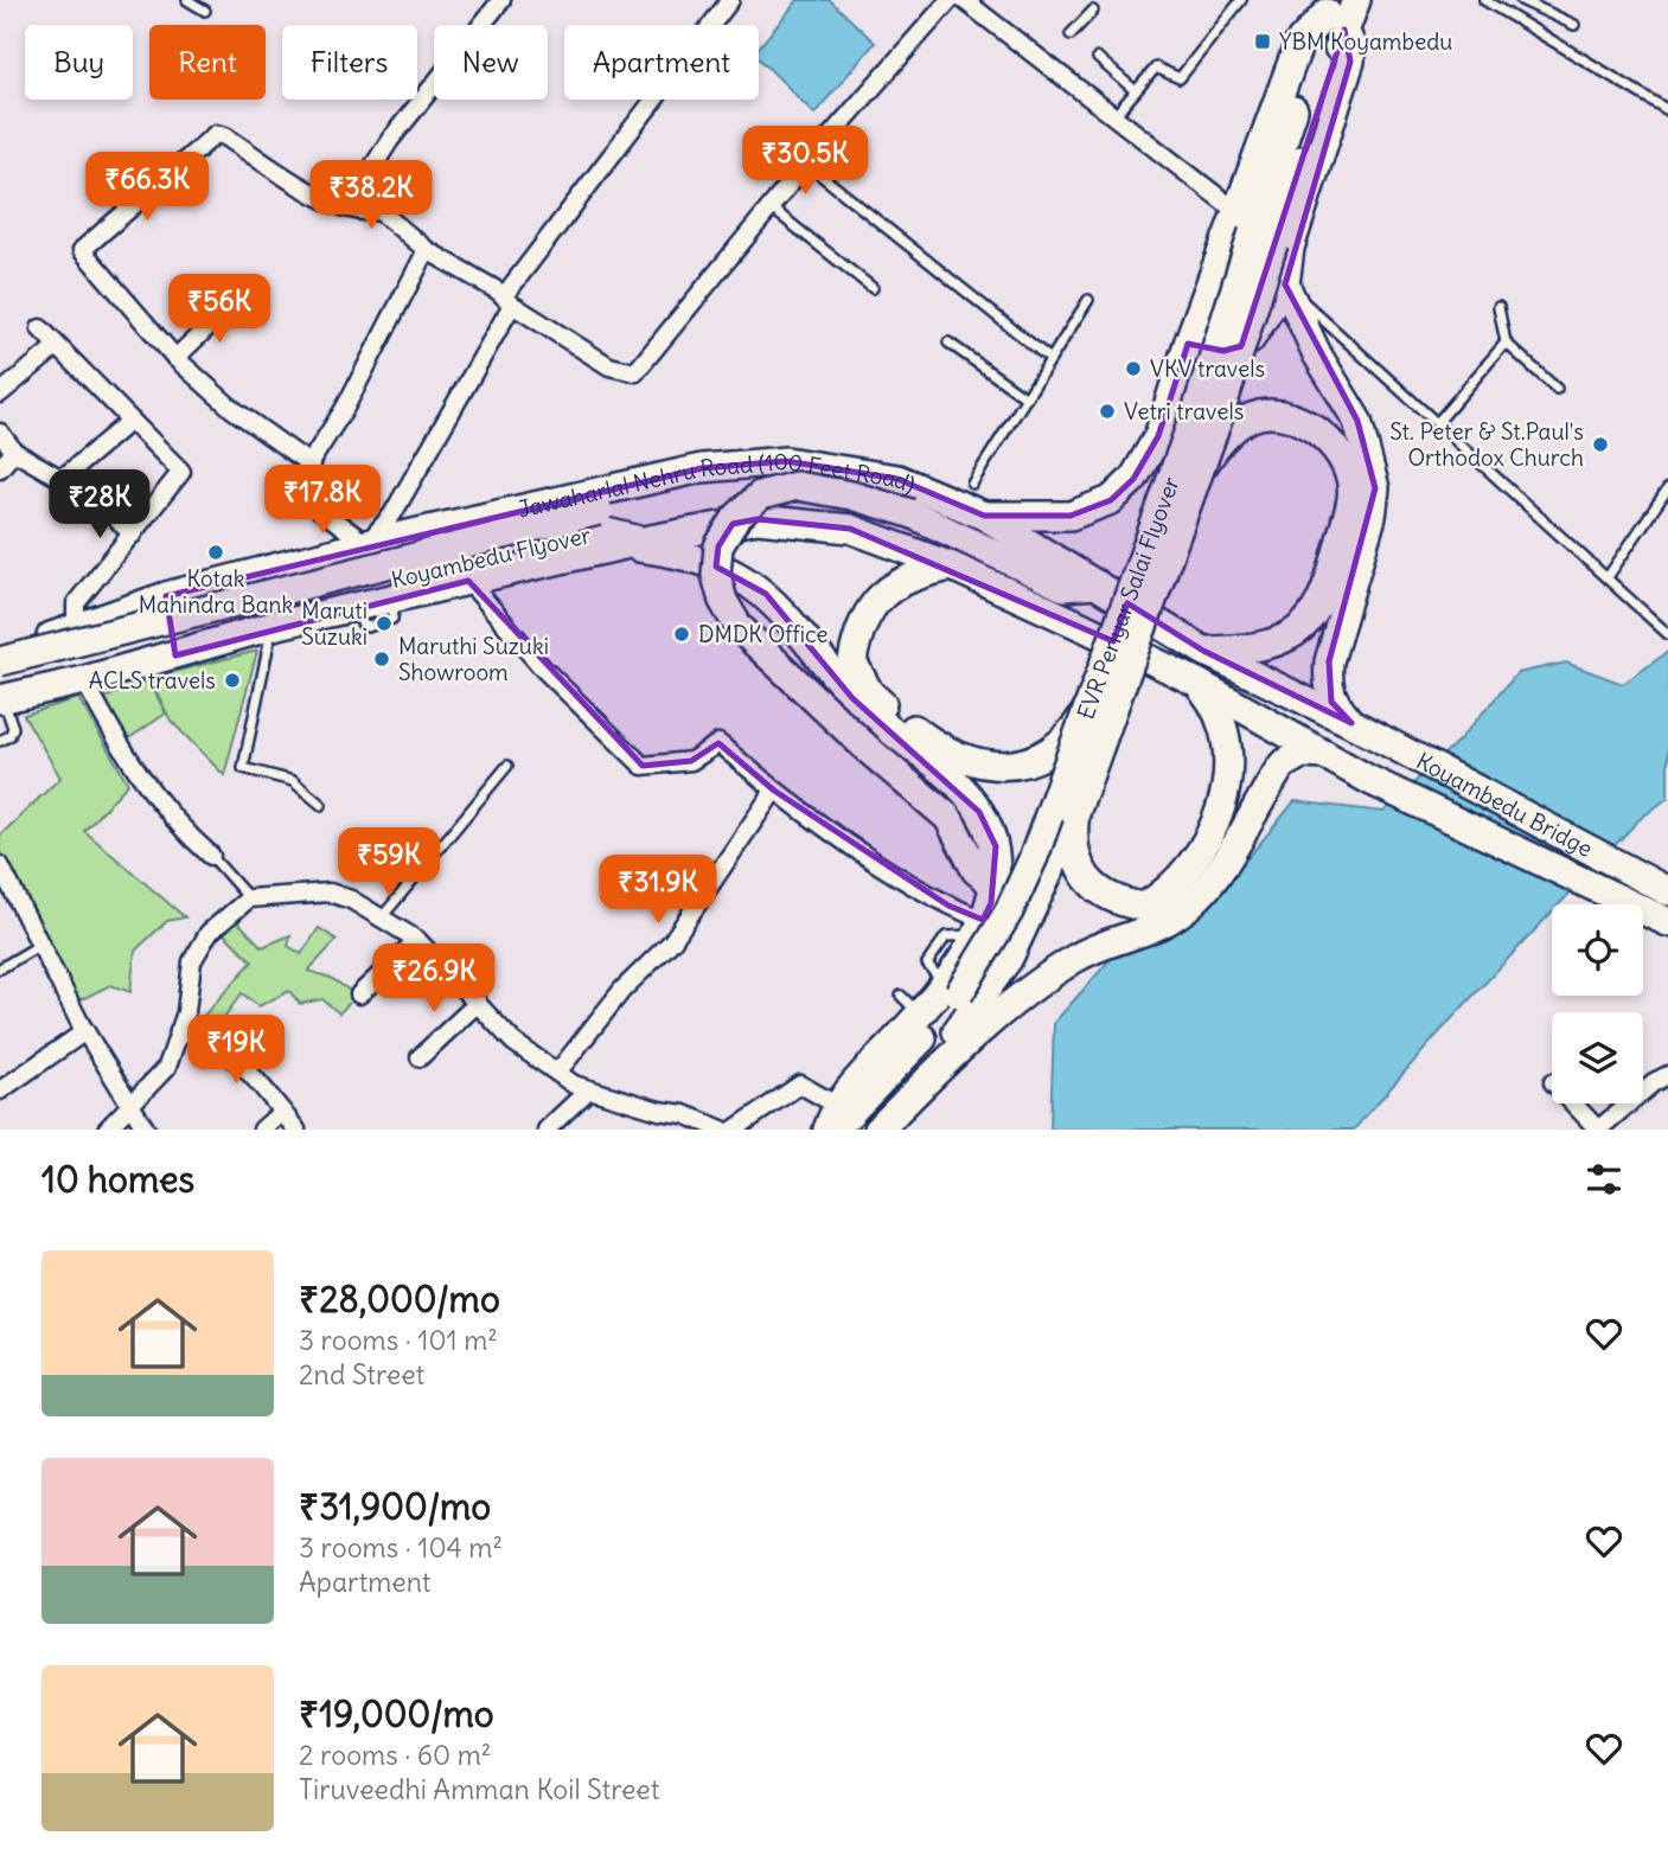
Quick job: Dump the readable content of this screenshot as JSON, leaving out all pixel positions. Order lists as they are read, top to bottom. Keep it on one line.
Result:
{"streets":{"main road":["Jawaharlal Nehru Road (100 Feet Road)","Koyambedu Flyover","EVR Periyar Salai Flyover","Koyambedu Bridge"]},"crossings":[["Jawaharlal Nehru Road (100 Feet Road)","Koyambedu Flyover"],["Jawaharlal Nehru Road (100 Feet Road)","Koyambedu Bridge"]],"places":{"transit":["YBM Koyambedu"],"other":["VKV travels","Vetri travels","St. Peter & St.Paul's Orthodox Church","Kotak Mahindra Bank","Maruti Suzuki","DMDK Office","Maruthi Suzuki Showroom","ACLS travels"]},"page":{"chip":["Buy","Rent","Filters","New","Apartment"],"price":["₹30.5K","₹66.3K","₹38.2K","₹56K","₹17.8K","₹28K","₹59K","₹31.9K","₹26.9K","₹19K"],"heading":"10 homes","list":[{"name":"₹28,000/mo","note":"3 rooms · 101 m² · 2nd Street"},{"name":"₹31,900/mo","note":"3 rooms · 104 m² · Apartment"},{"name":"₹19,000/mo","note":"2 rooms · 60 m² · Tiruveedhi Amman Koil Street"}]}}
